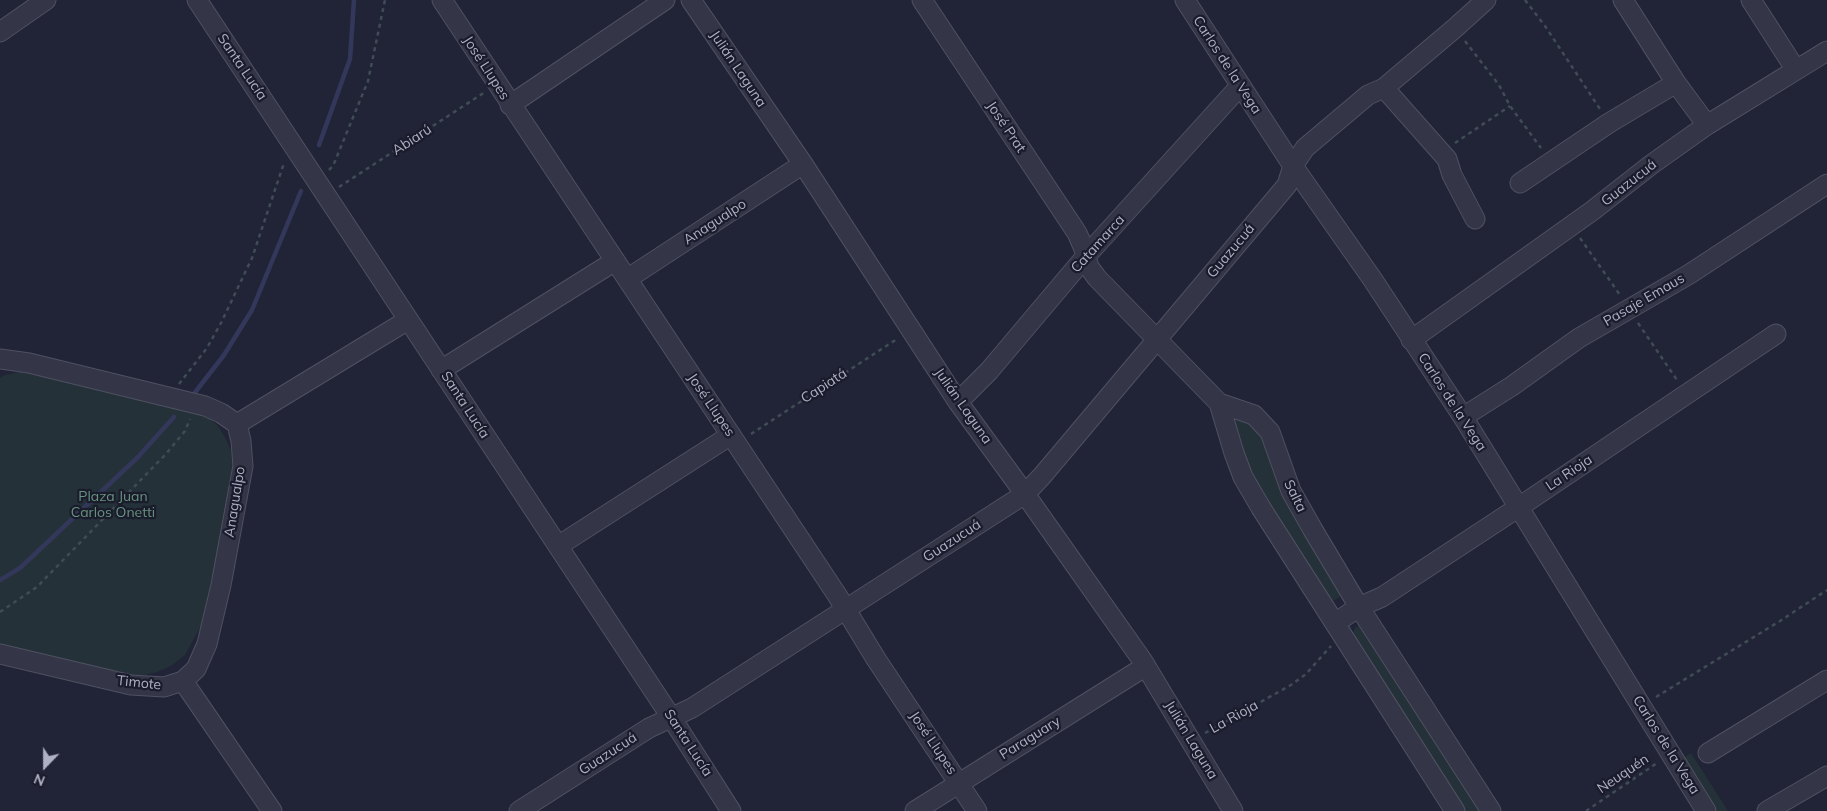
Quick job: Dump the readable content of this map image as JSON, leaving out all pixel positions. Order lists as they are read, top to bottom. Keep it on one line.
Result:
{"streets":{"street":["Carlos de la Vega","Santa Lucía","José Llupes","Julián Laguna","José Prat","Guazucuá","Anagualpo","Catamarca","Pasaje Emaus","La Rioja","Salta","Timote","Paraguary"],"path":["Abiarú","Capiatá","Neuquén"]},"crossings":[["Carlos de la Vega","Guazucuá"],["Carlos de la Vega","Catamarca"],["Carlos de la Vega","Pasaje Emaus"],["Carlos de la Vega","La Rioja"],["Carlos de la Vega","Neuquén"],["Santa Lucía","Abiarú"],["Santa Lucía","Guazucuá"],["José Llupes","Abiarú"],["José Llupes","Guazucuá"],["José Llupes","Anagualpo"],["José Llupes","Capiatá"],["José Llupes","Paraguary"],["Julián Laguna","Guazucuá"],["Julián Laguna","Anagualpo"],["Julián Laguna","Catamarca"],["Julián Laguna","Capiatá"],["Julián Laguna","La Rioja"],["Julián Laguna","Paraguary"],["José Prat","Catamarca"],["José Prat","Salta"],["Guazucuá","Salta"],["Anagualpo","Timote"],["Catamarca","Salta"],["La Rioja","Salta"]],"parks":["Plaza Juan Carlos Onetti"],"north":"bottom"}
